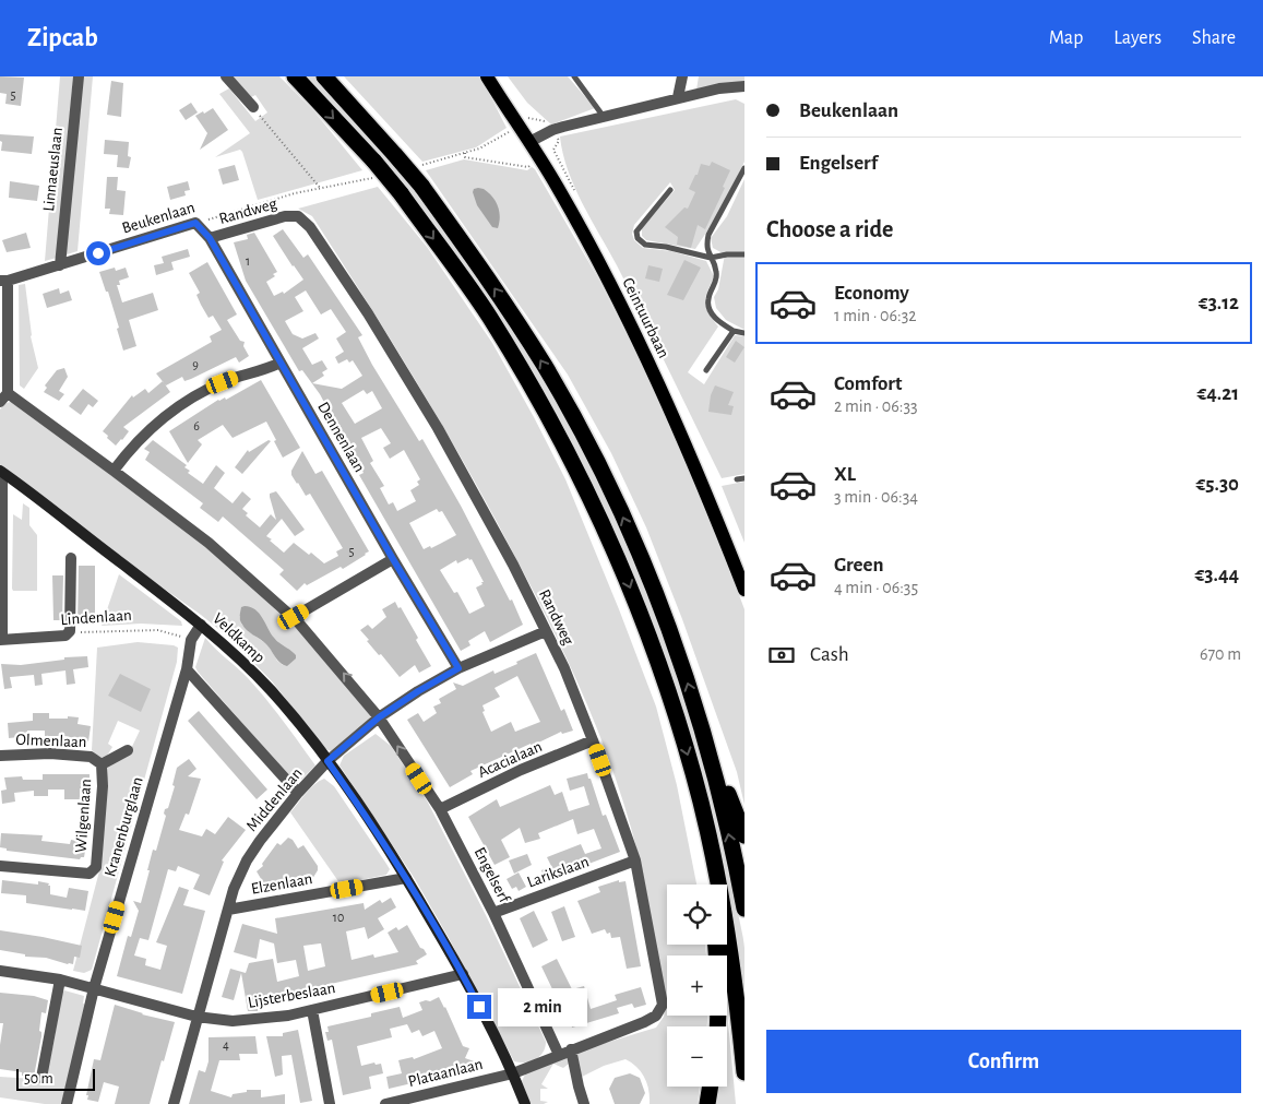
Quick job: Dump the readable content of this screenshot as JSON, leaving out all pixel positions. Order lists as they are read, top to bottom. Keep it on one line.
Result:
{"streets":{"main road":["Ceintuurbaan"],"street":["Linnaeuslaan","Randweg","Beukenlaan","Dennenlaan","Lindenlaan","Veldkamp","Olmenlaan","Acacialaan","Middenlaan","Wilgenlaan","Kranenburglaan","Larikslaan","Engelserf","Elzenlaan","Lijsterbeslaan","Plataanlaan"]},"crossings":[["Linnaeuslaan","Beukenlaan"],["Randweg","Dennenlaan"],["Randweg","Acacialaan"],["Randweg","Middenlaan"],["Randweg","Larikslaan"],["Randweg","Engelserf"],["Randweg","Plataanlaan"],["Beukenlaan","Dennenlaan"],["Dennenlaan","Middenlaan"],["Lindenlaan","Veldkamp"],["Lindenlaan","Kranenburglaan"],["Veldkamp","Middenlaan"],["Veldkamp","Kranenburglaan"],["Veldkamp","Elzenlaan"],["Olmenlaan","Wilgenlaan"],["Acacialaan","Engelserf"],["Middenlaan","Engelserf"],["Middenlaan","Elzenlaan"],["Middenlaan","Lijsterbeslaan"],["Kranenburglaan","Lijsterbeslaan"],["Larikslaan","Engelserf"]],"house_numbers":["5","1","9","6","5","10","4"],"scale_bar":"50 m","page":{"header":"Zipcab","nav":["Map","Layers","Share"],"banner":["Beukenlaan","Engelserf"],"heading":"Choose a ride","list":[{"name":"Economy","note":"1 min · 06:32","value":"€3.12"},{"name":"Comfort","note":"2 min · 06:33","value":"€4.21"},{"name":"XL","note":"3 min · 06:34","value":"€5.30"},{"name":"Green","note":"4 min · 06:35","value":"€3.44"}],"pay":["Cash","670 m"],"map_buttons":["+","−"],"bubble":"2 min","buttons":"Confirm","scale":"50 m"}}
